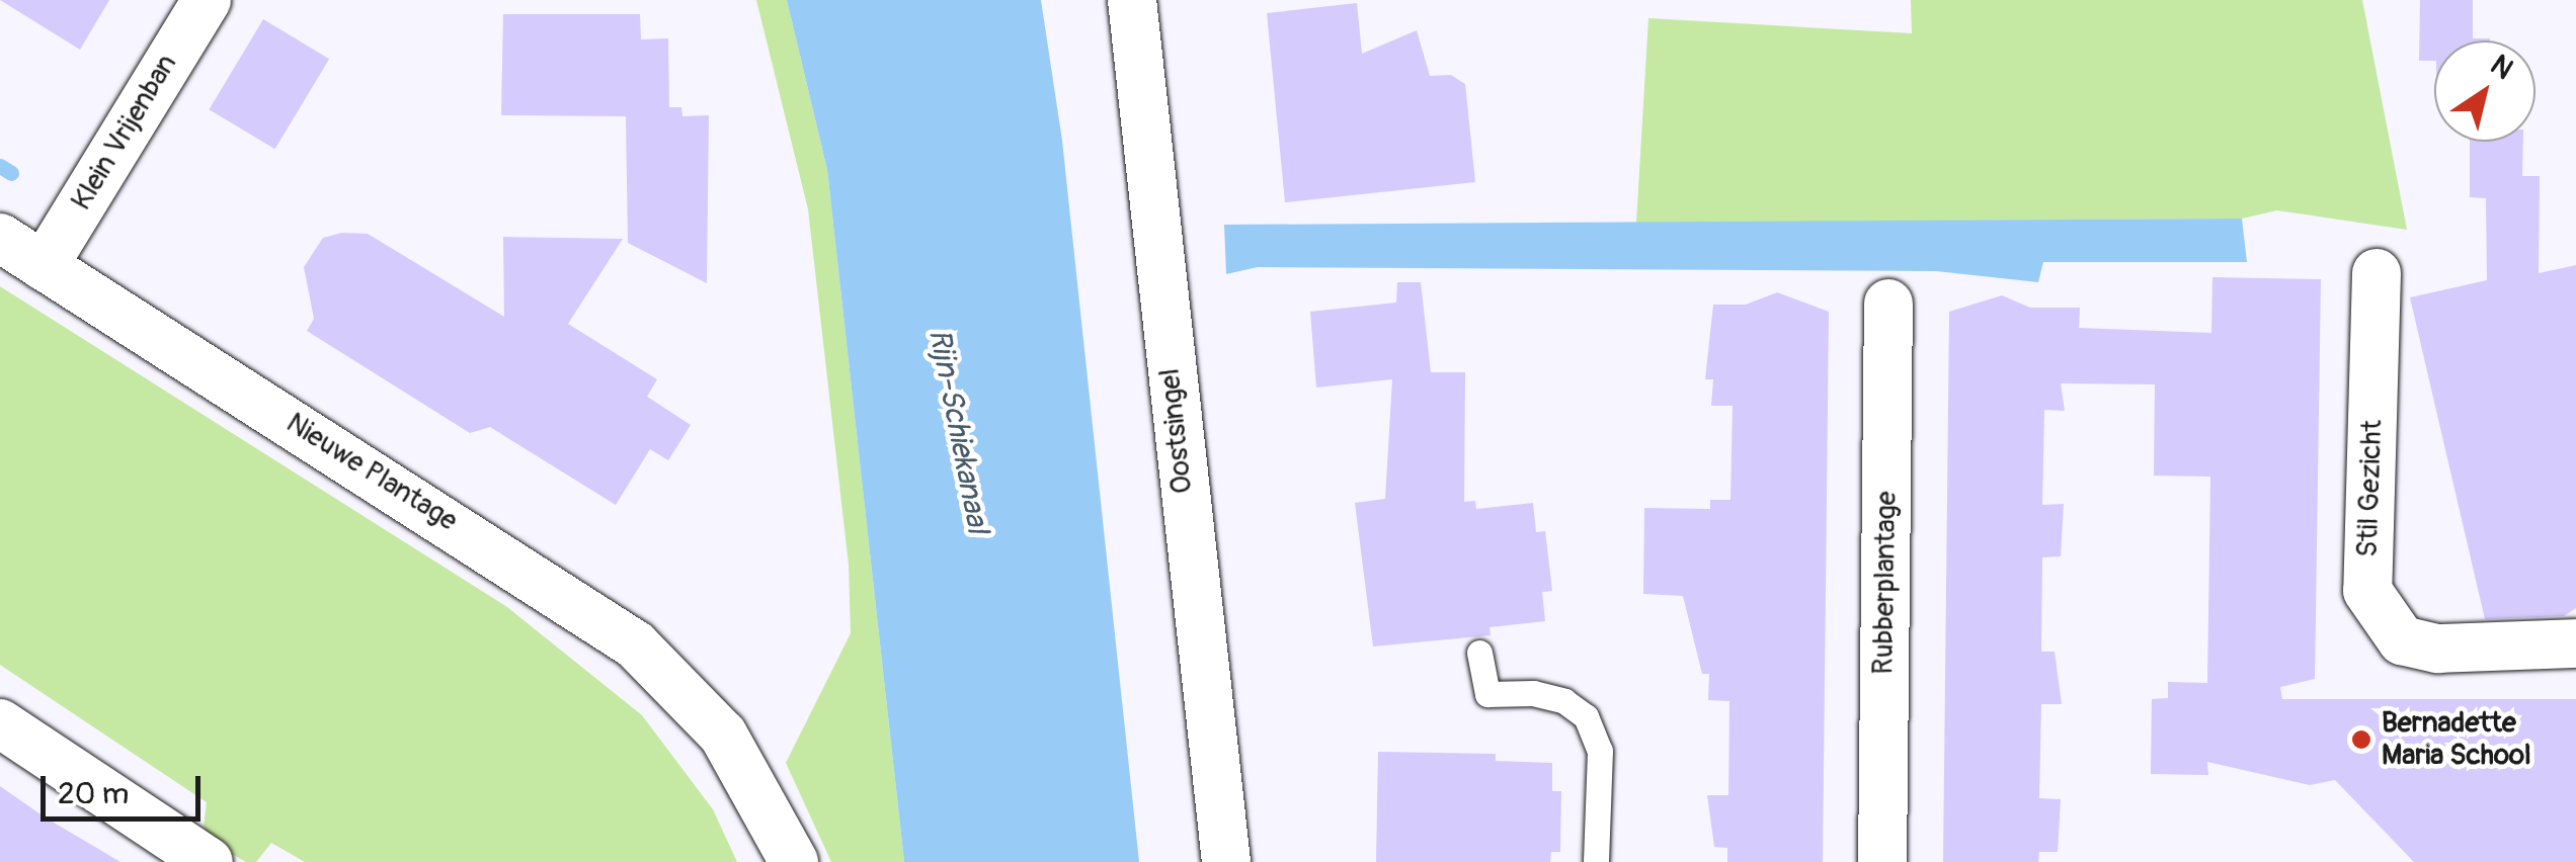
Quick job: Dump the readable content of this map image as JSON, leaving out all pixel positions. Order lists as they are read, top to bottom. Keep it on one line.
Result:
{"streets":{"street":["Klein Vrijenban","Oostsingel","Nieuwe Plantage","Stil Gezicht","Rubberplantage"]},"crossings":[["Klein Vrijenban","Nieuwe Plantage"]],"water":["Rijn-Schiekanaal"],"places":["Bernadette Maria School"],"scale_bar":"20 m","north":"top right"}
